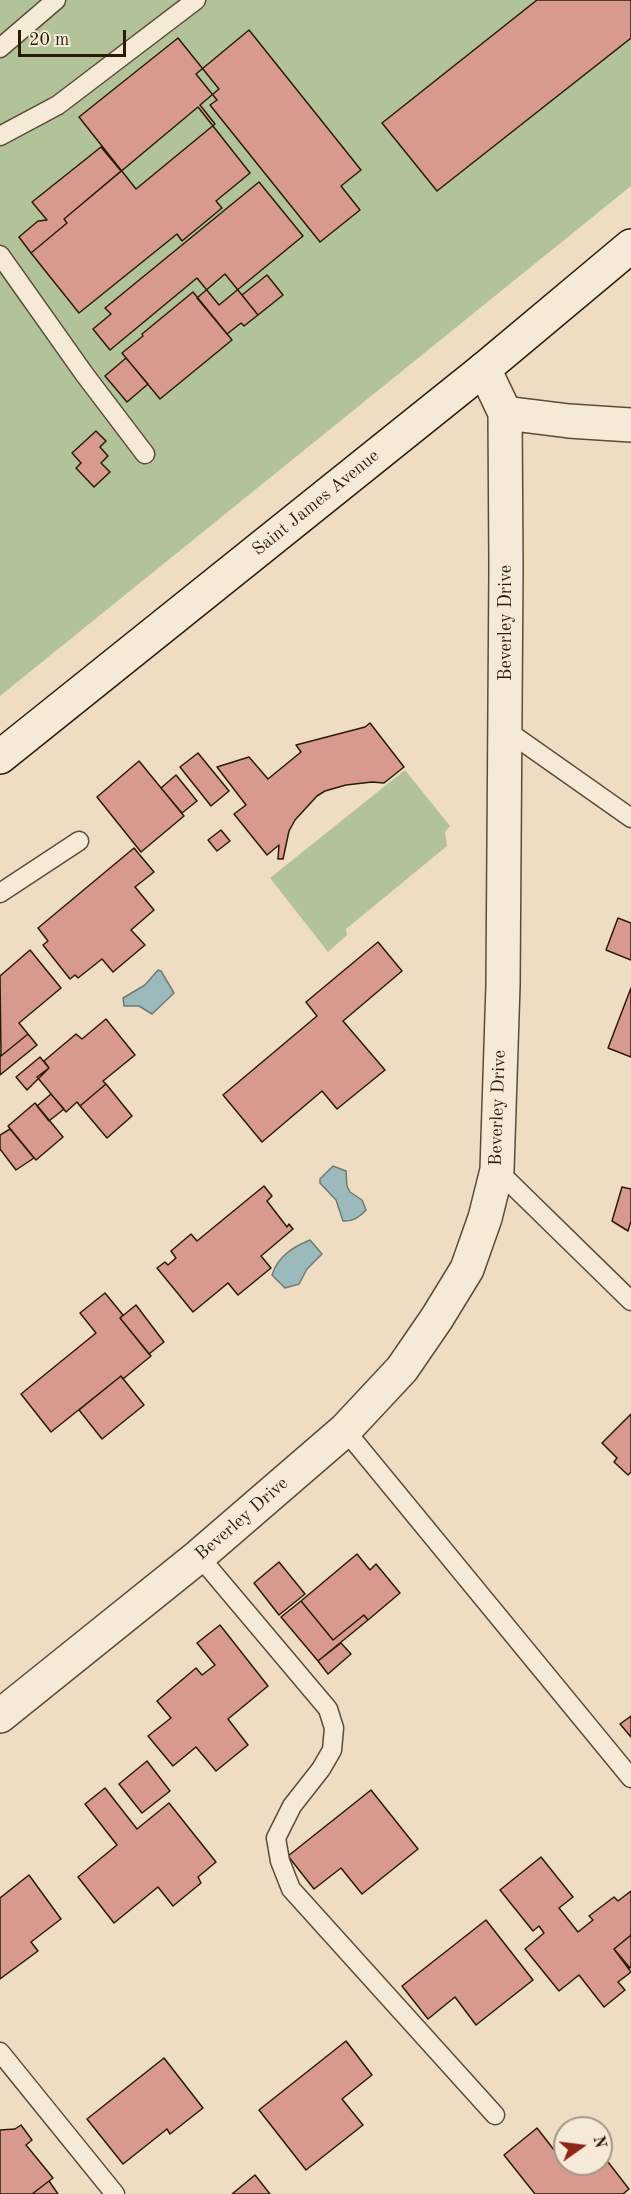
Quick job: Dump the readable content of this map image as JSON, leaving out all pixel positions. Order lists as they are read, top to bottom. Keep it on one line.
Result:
{"streets":{"street":["Saint James Avenue","Beverley Drive"]},"crossings":[["Saint James Avenue","Beverley Drive"]],"scale_bar":"20 m","north":"right"}
